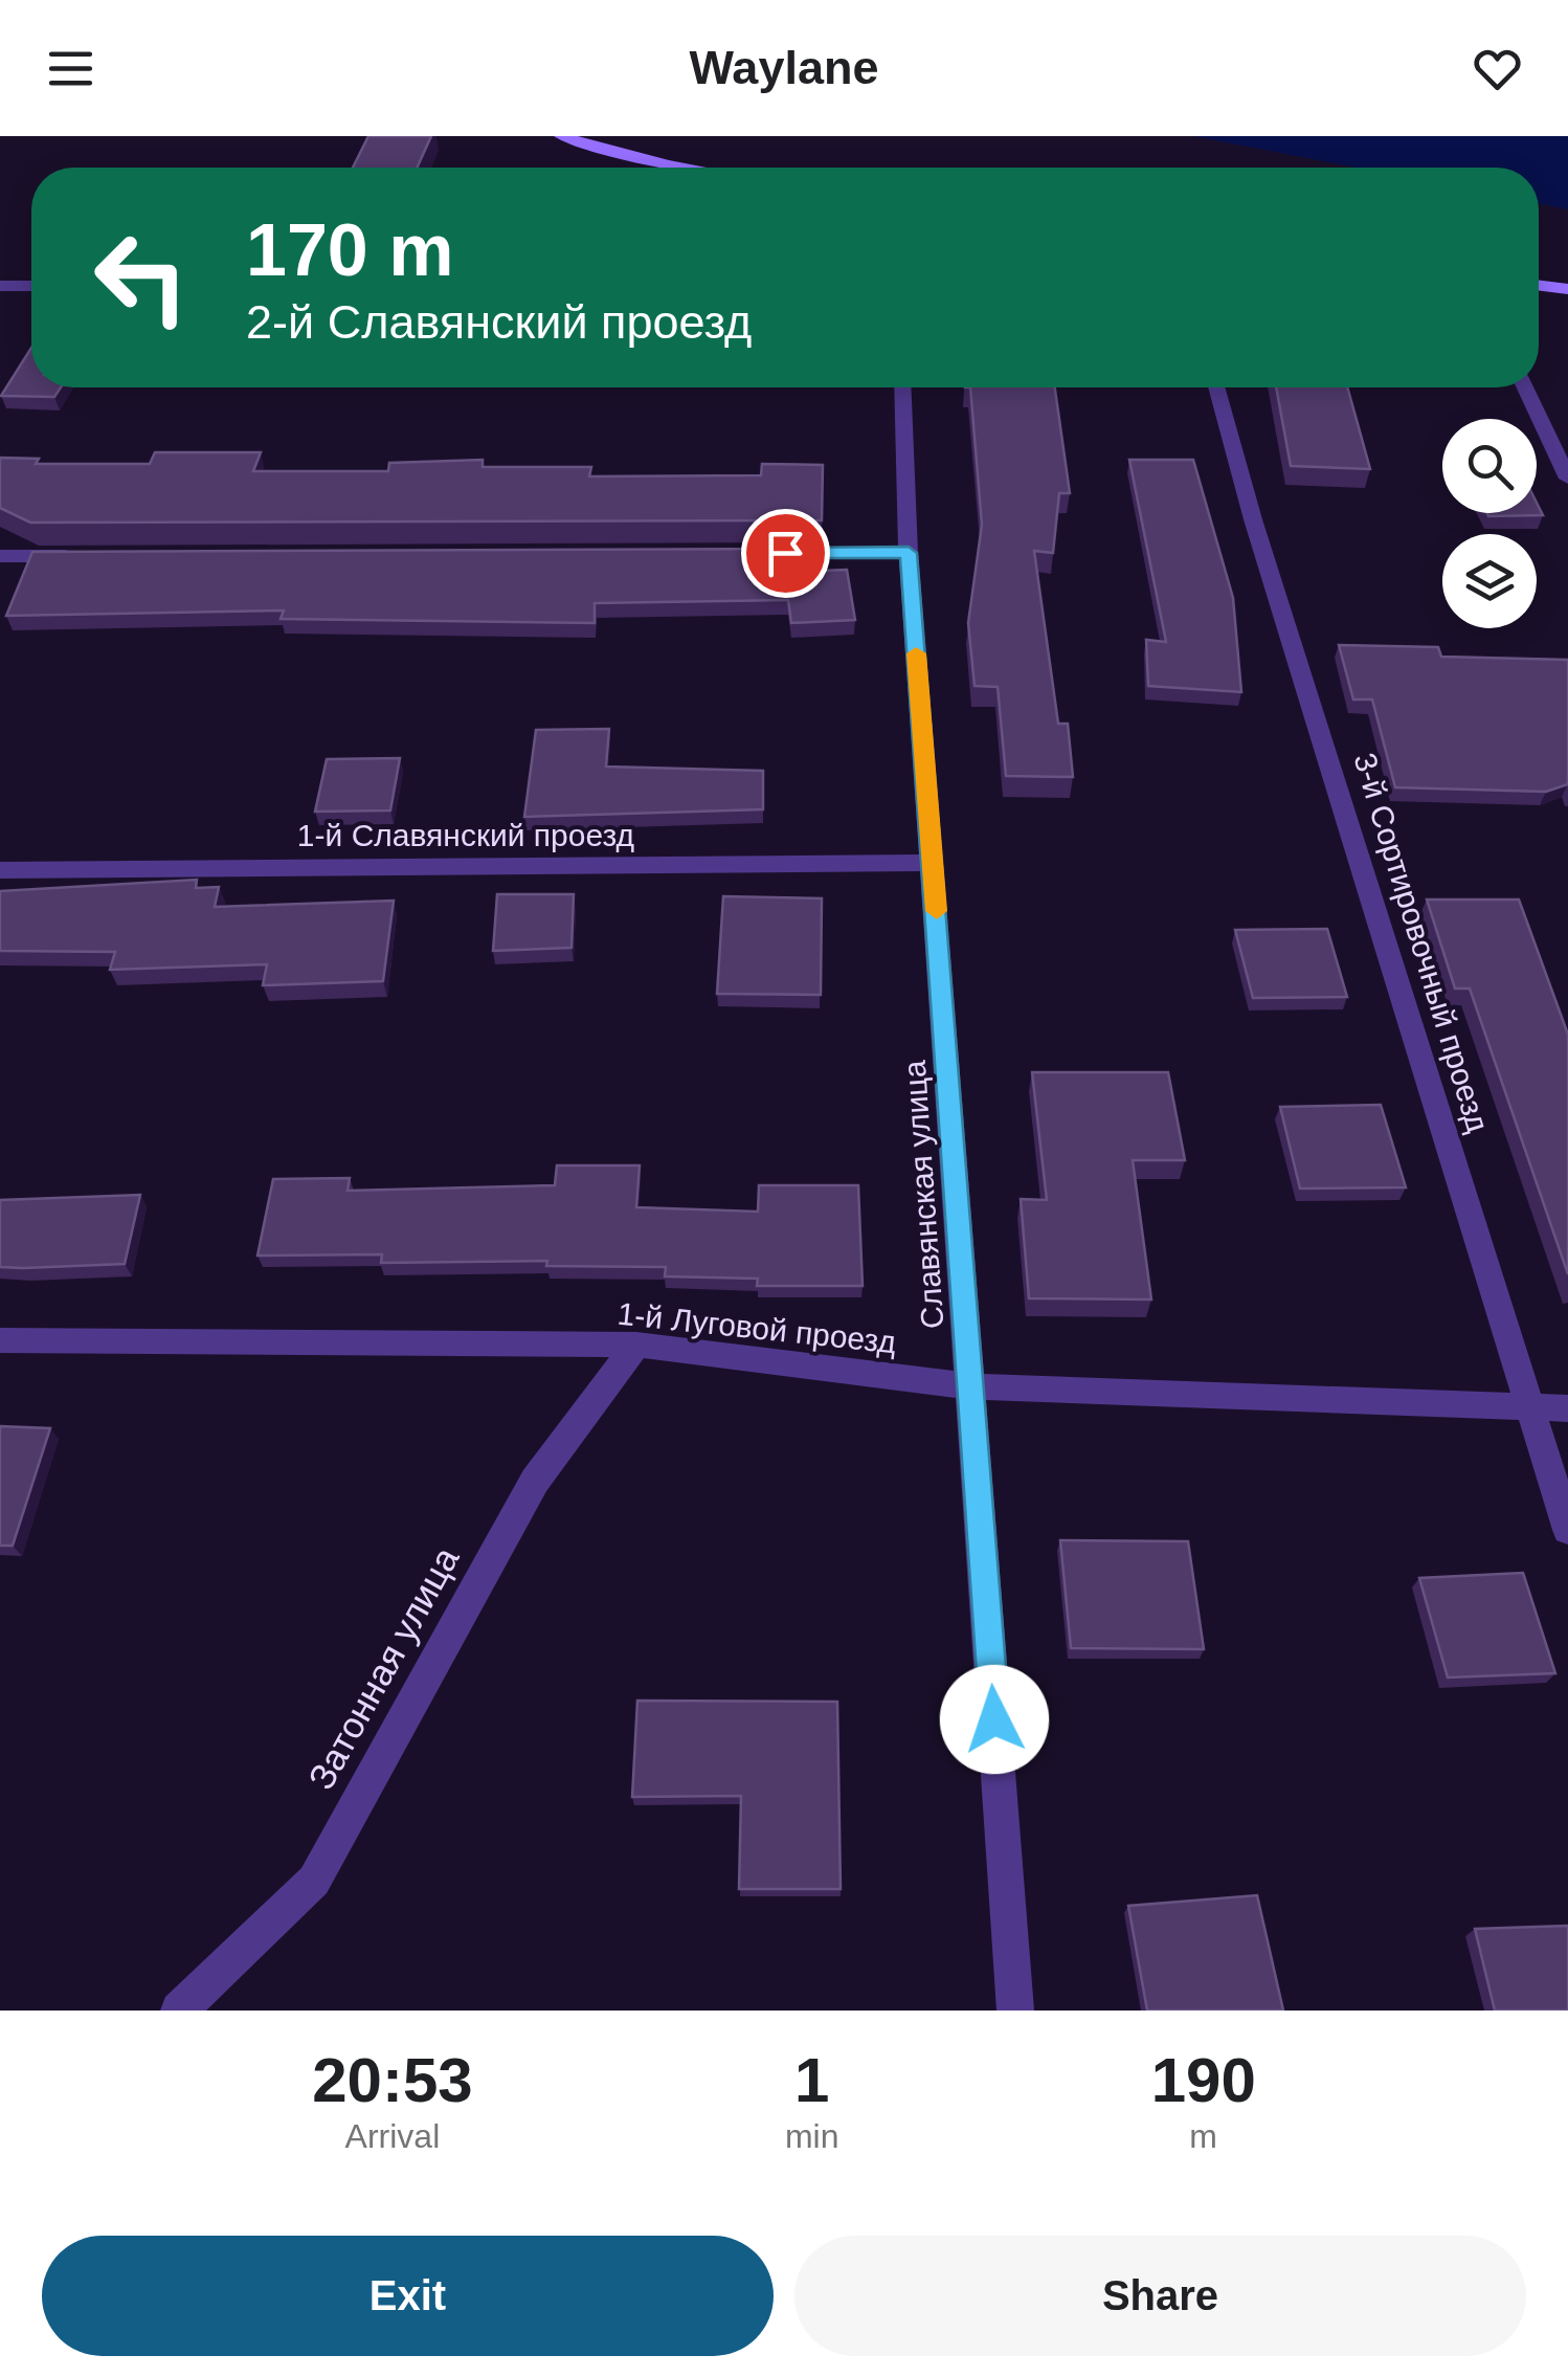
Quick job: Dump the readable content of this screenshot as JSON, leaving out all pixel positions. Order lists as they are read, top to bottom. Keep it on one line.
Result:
{"streets":{"street":["1-й Славянский проезд","3-й Сортировочный проезд","Славянская улица","1-й Луговой проезд","Затонная улица"]},"crossings":[["1-й Славянский проезд","Славянская улица"],["3-й Сортировочный проезд","1-й Луговой проезд"],["Славянская улица","1-й Луговой проезд"],["1-й Луговой проезд","Затонная улица"]],"page":{"header":"Waylane","turn":["170 m","2-й Славянский проезд"],"eta":["20:53","Arrival","1","min","190","m"],"buttons":["Exit","Share"]}}
